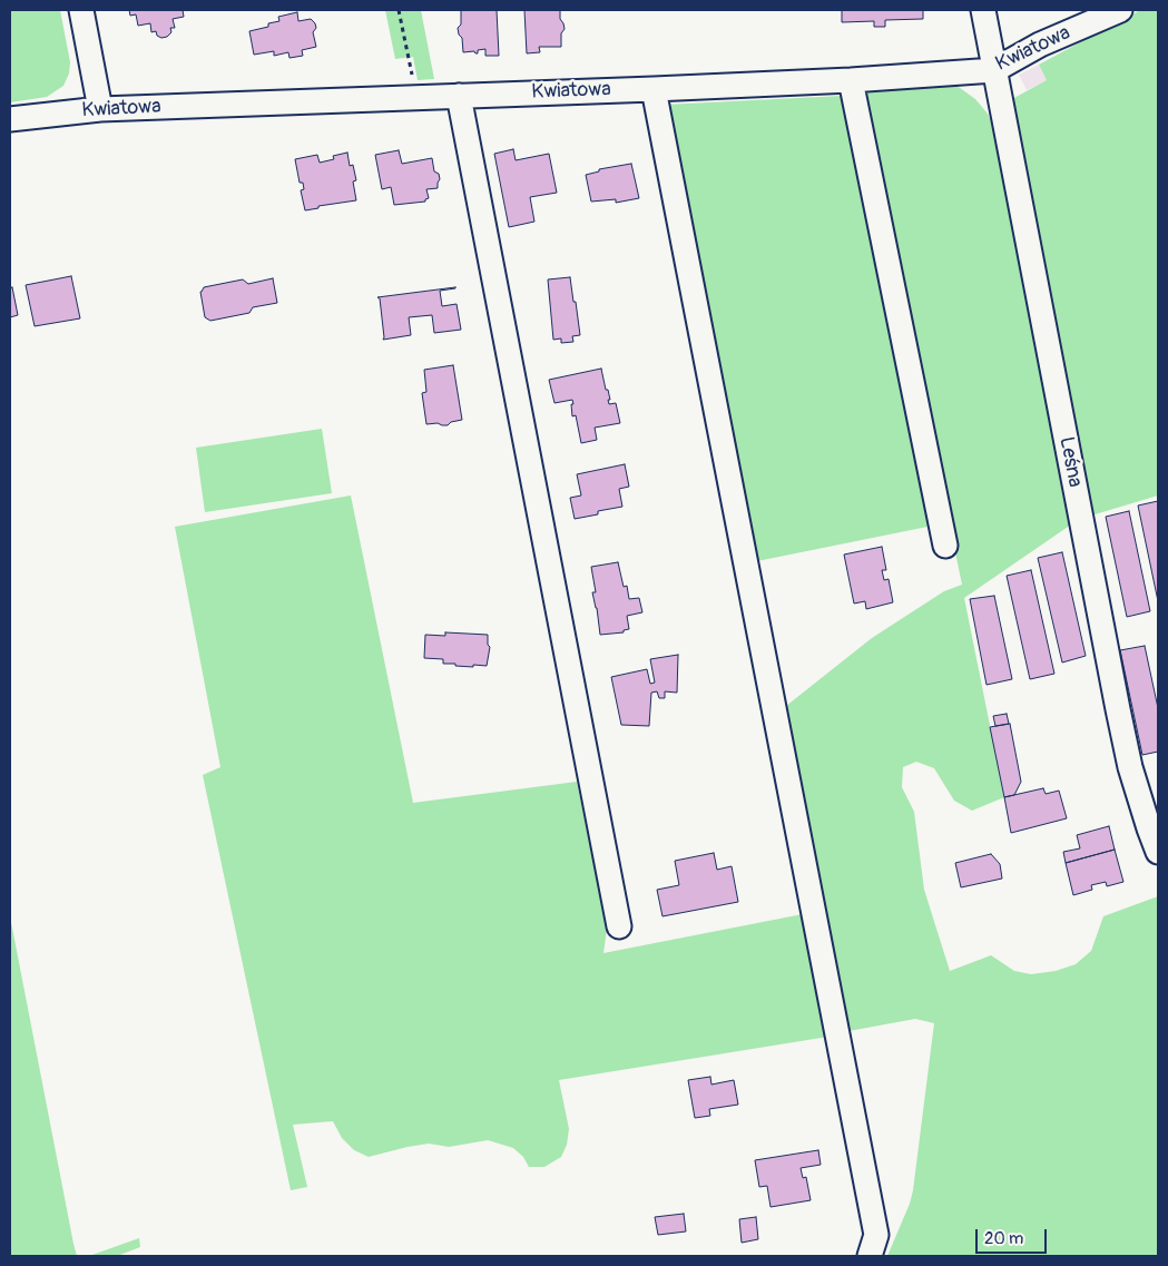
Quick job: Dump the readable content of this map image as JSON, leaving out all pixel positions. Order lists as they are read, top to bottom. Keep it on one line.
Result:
{"streets":{"street":["Kwiatowa","Leśna"]},"crossings":[["Kwiatowa","Leśna"]],"scale_bar":"20 m"}
